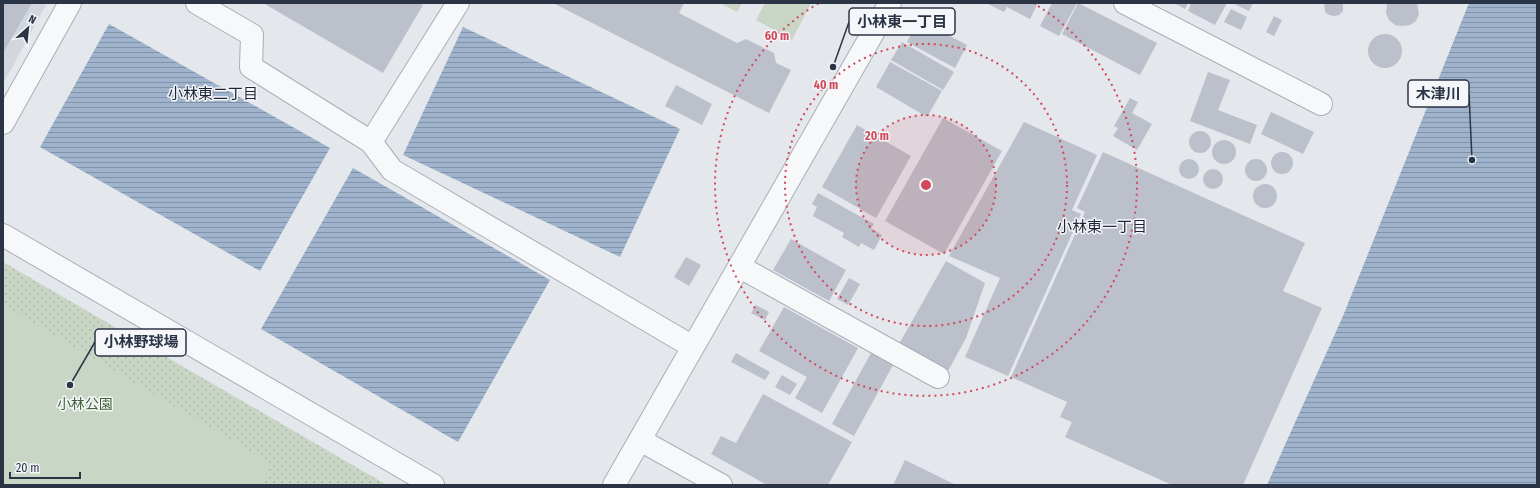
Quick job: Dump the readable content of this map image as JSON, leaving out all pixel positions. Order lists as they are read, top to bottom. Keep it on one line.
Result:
{"districts":["小林東二丁目","小林東一丁目"],"parks":["小林公園"],"places":["小林東一丁目","木津川","小林野球場"],"scale_bar":"20 m","north":"top right","rings":["60 m","40 m","20 m"]}
